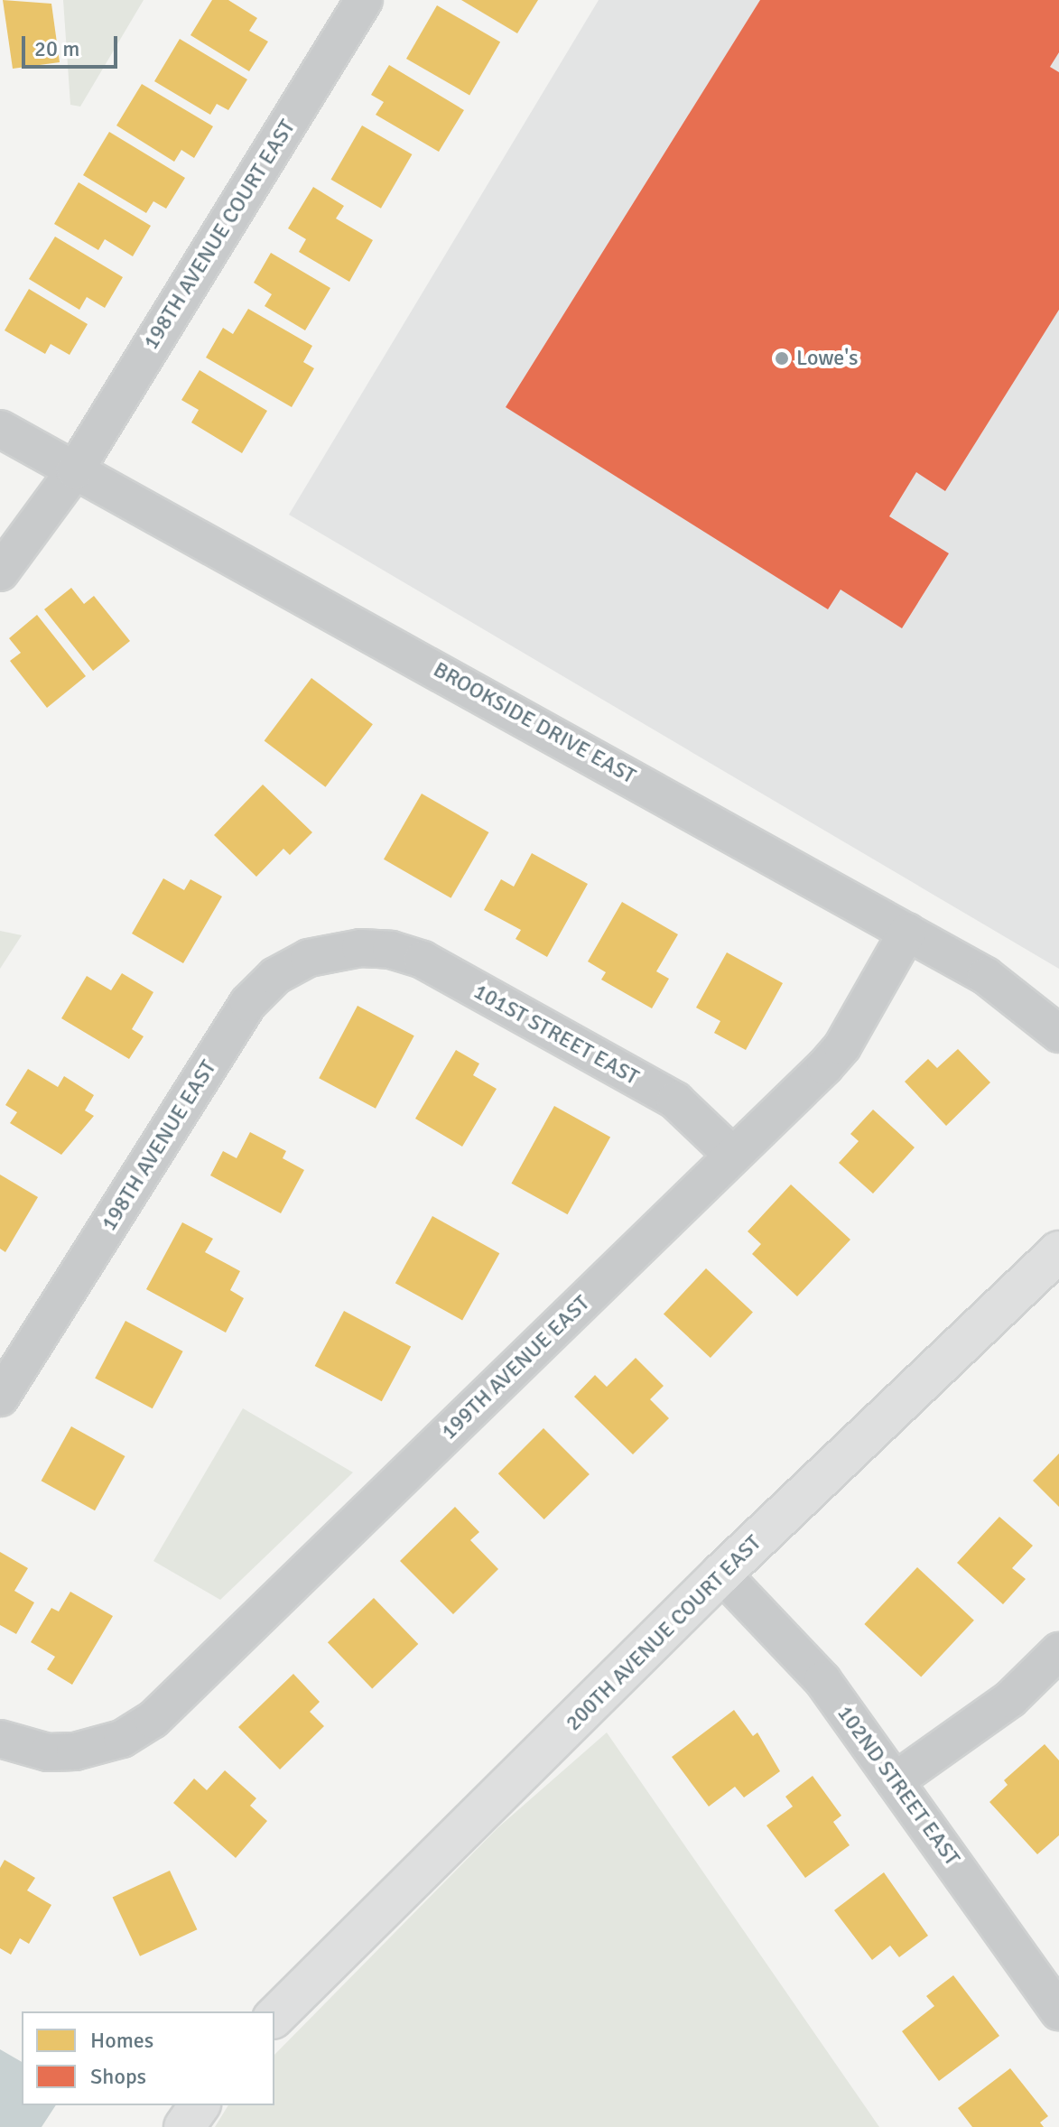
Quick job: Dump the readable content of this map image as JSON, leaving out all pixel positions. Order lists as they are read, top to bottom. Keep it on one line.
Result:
{"streets":{"main road":["200TH AVENUE COURT EAST"],"street":["198TH AVENUE COURT EAST","BROOKSIDE DRIVE EAST","101ST STREET EAST","198TH AVENUE EAST","199TH AVENUE EAST","102ND STREET EAST"]},"crossings":[["198TH AVENUE COURT EAST","BROOKSIDE DRIVE EAST"],["BROOKSIDE DRIVE EAST","199TH AVENUE EAST"],["101ST STREET EAST","198TH AVENUE EAST"],["101ST STREET EAST","199TH AVENUE EAST"],["200TH AVENUE COURT EAST","102ND STREET EAST"]],"places":["Lowe's"],"legend":["Homes","Shops"],"scale_bar":"20 m"}
